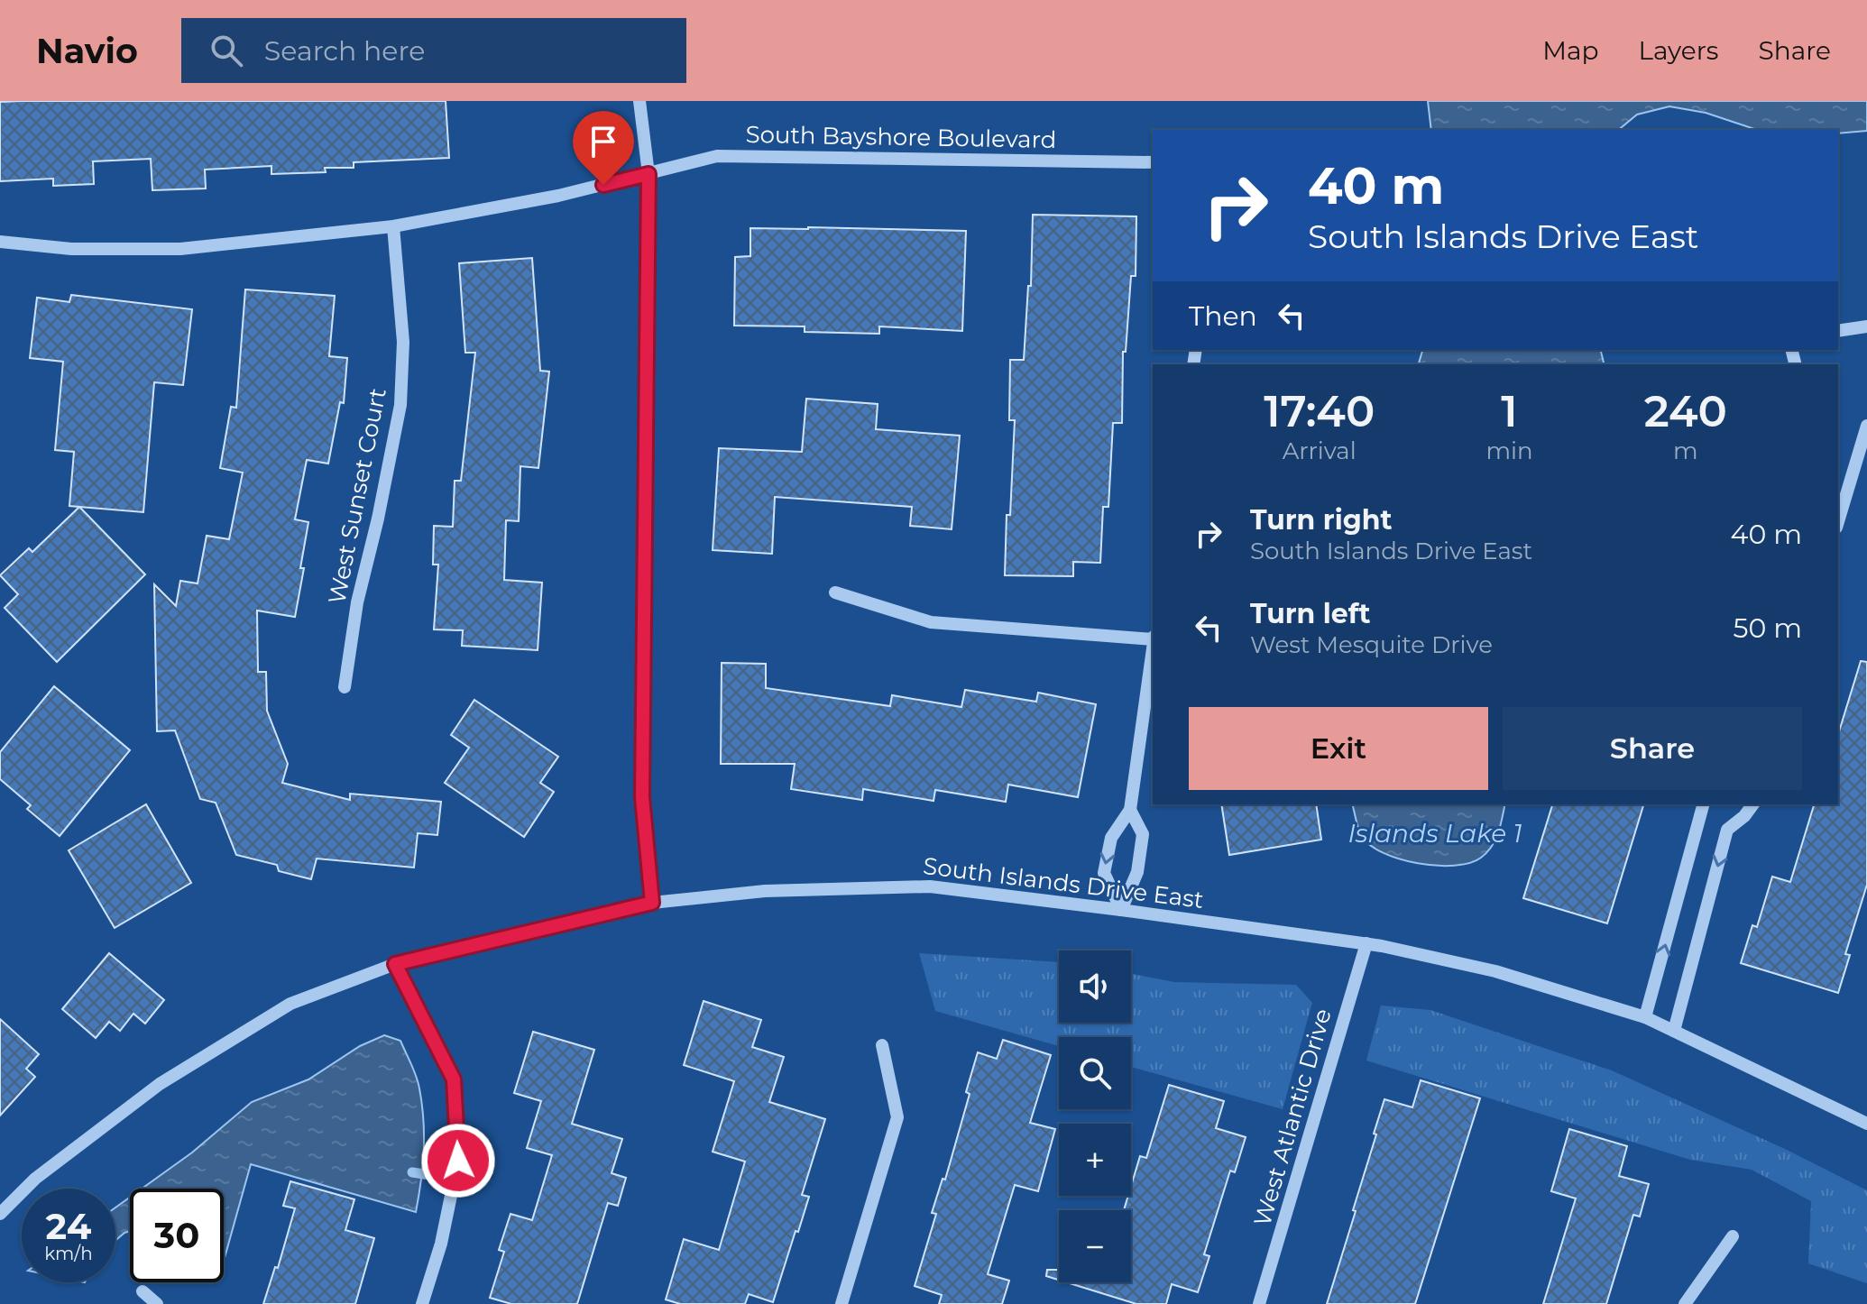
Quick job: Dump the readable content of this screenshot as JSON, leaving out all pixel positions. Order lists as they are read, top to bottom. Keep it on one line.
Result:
{"streets":{"street":["South Bayshore Boulevard","West Sunset Court","South Islands Drive East","West Atlantic Drive"]},"crossings":[["South Bayshore Boulevard","West Sunset Court"],["South Islands Drive East","West Atlantic Drive"]],"water":["Islands Lake 1"],"page":{"header":"Navio","search":"Search here","nav":["Map","Layers","Share"],"turn":["40 m","South Islands Drive East"],"then":"Then","eta":["17:40","Arrival","1","min","240","m"],"list":[{"name":"Turn right","note":"South Islands Drive East","value":"40 m"},{"name":"Turn left","note":"West Mesquite Drive","value":"50 m"}],"buttons":["Exit","Share"],"map_buttons":["+","−"],"speed":"24 km/h","limit":"30"}}
